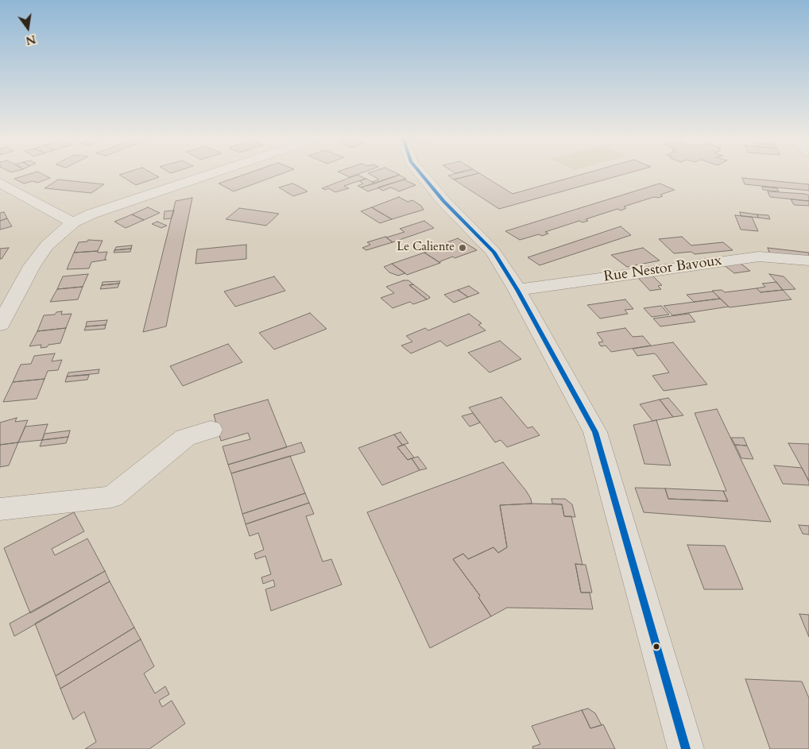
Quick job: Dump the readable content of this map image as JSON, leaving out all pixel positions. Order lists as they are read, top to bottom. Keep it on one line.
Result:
{"streets":{"street":["Rue Nestor Bavoux"]},"places":["Le Caliente"],"north":"bottom"}
